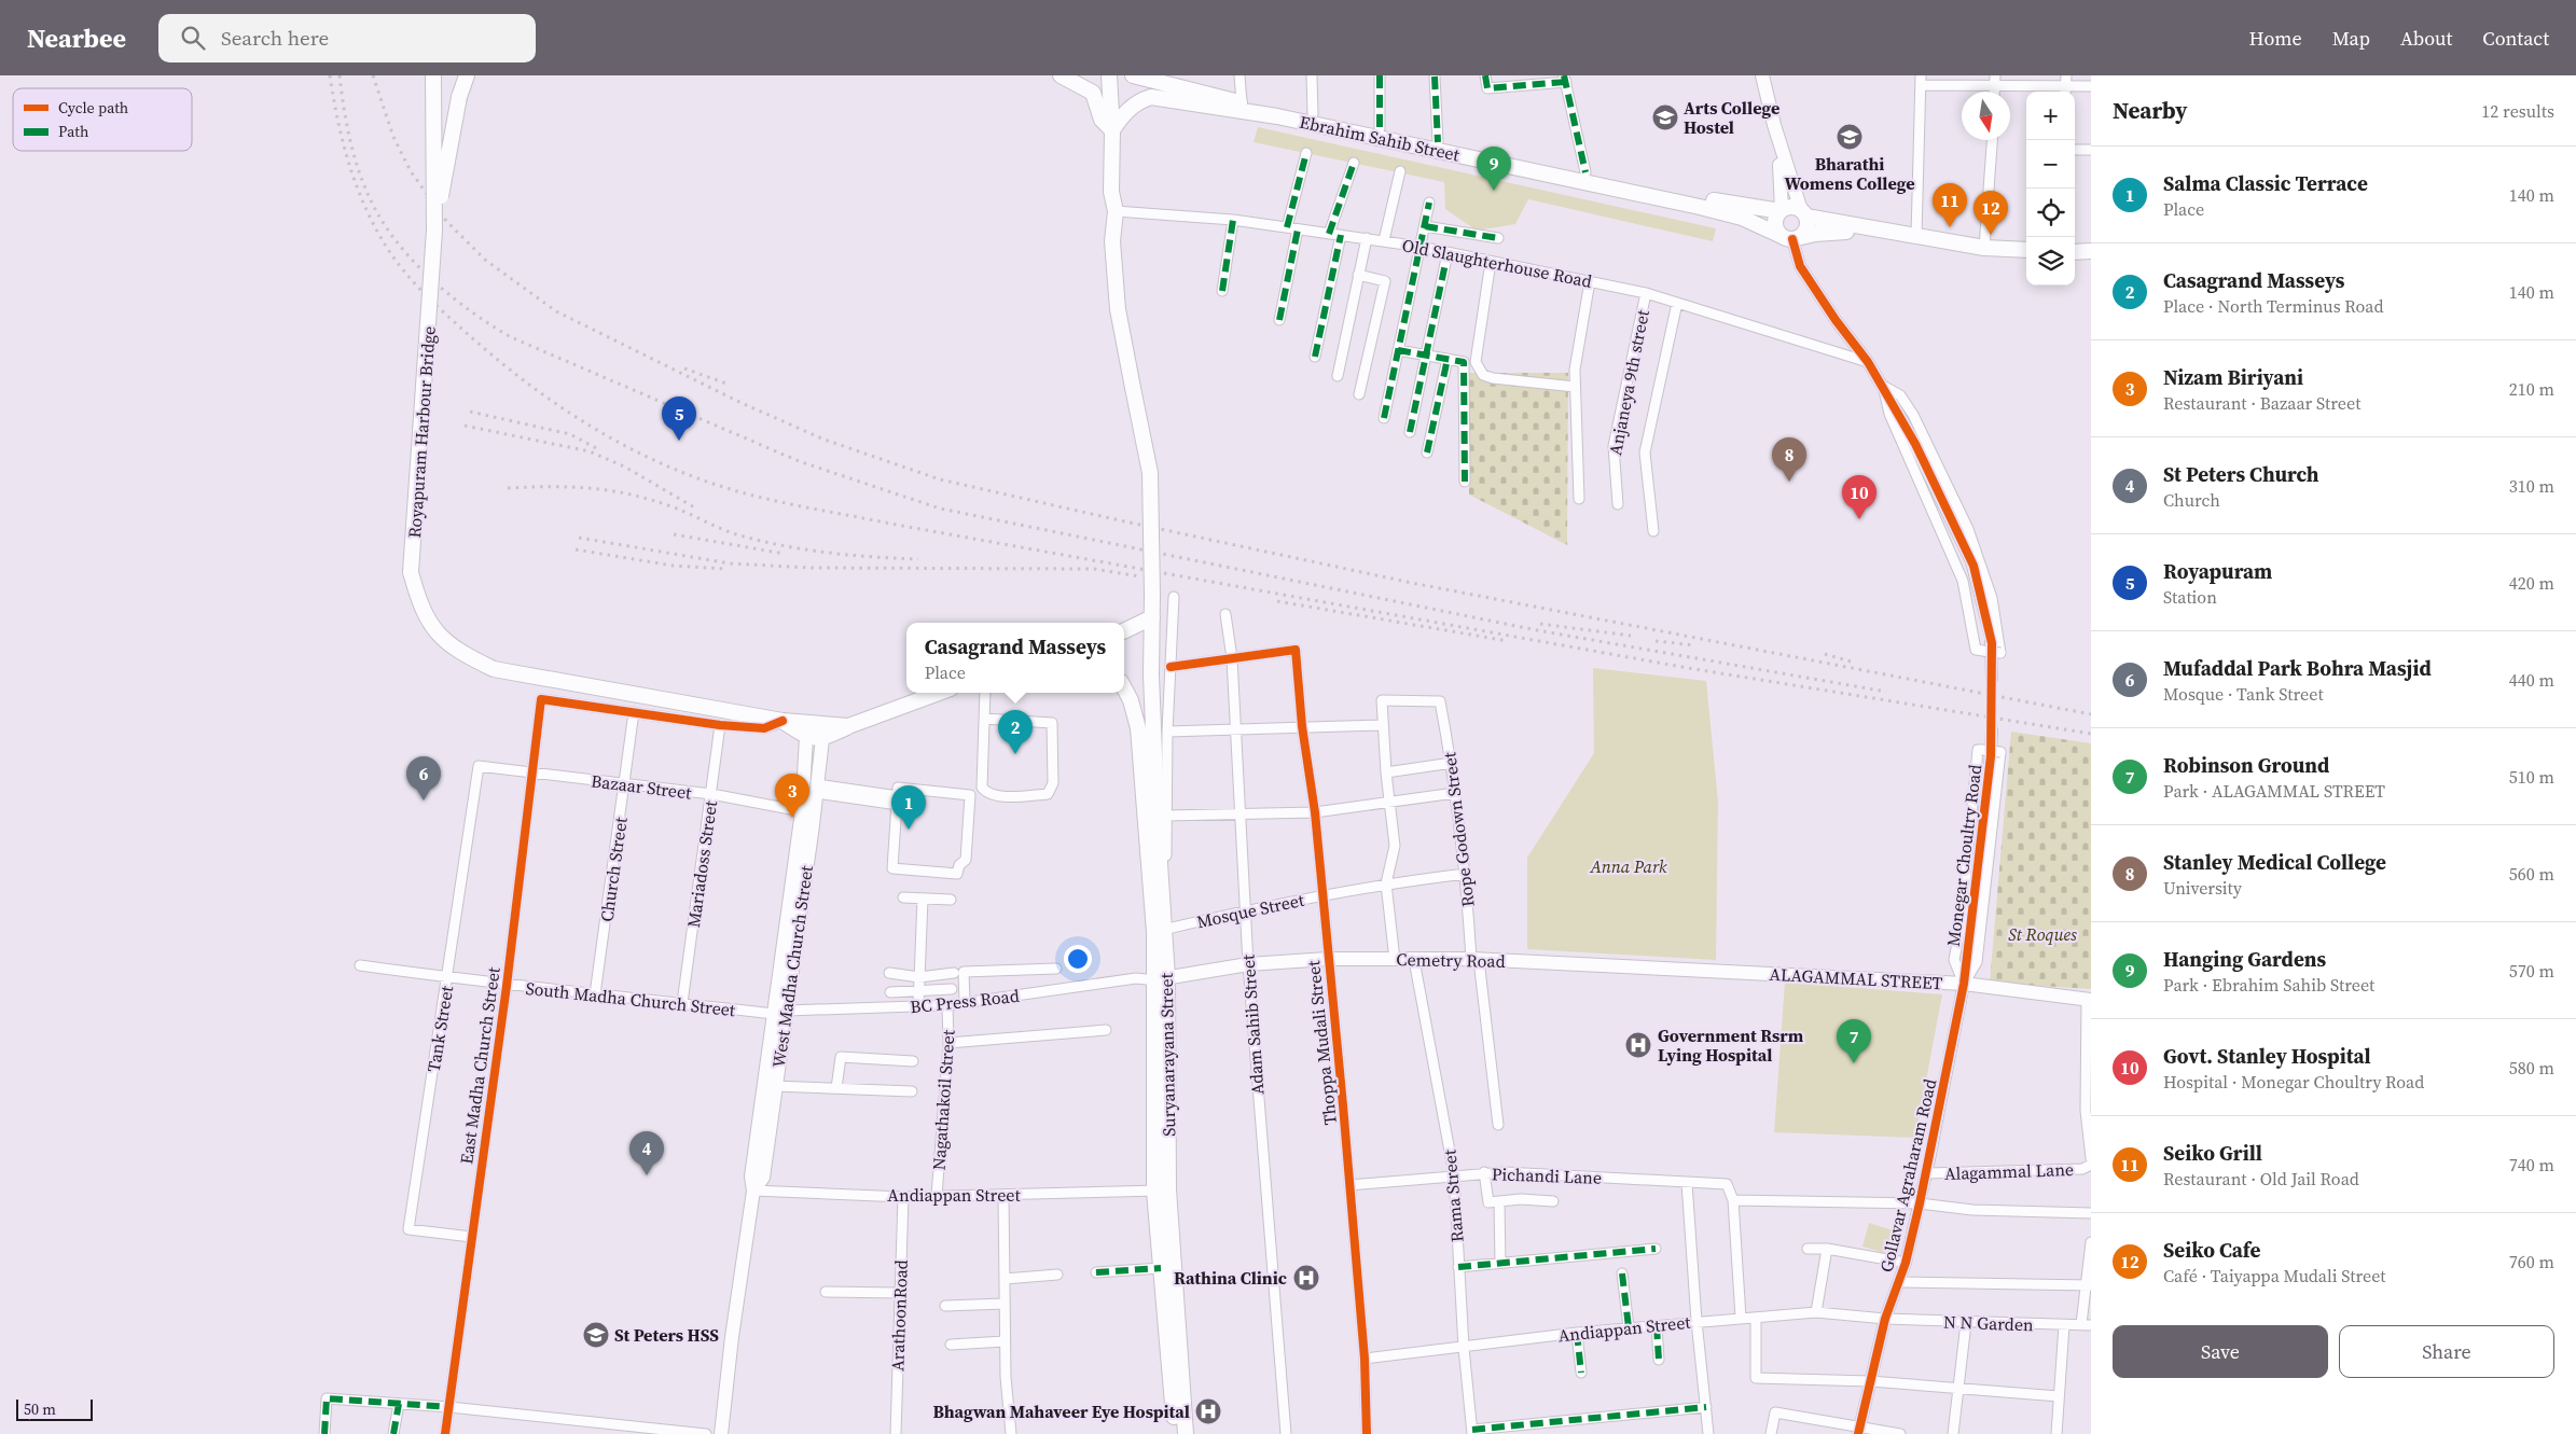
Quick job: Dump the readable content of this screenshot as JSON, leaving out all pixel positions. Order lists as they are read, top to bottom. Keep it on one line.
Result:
{"streets":{"main road":["Ebrahim Sahib Street","Royapuram Harbour Bridge","Cemetry Road","West Madha Church Street","ALAGAMMAL STREET","Suryanarayana Street"],"street":["Old Slaughterhouse Road","Anjaneya 9th street","Bazaar Street","Rope Godown Street","Monegar Choultry Road","Mariadoss Street","Church Street","Mosque Street","South Madha Church Street","BC Press Road","Adam Sahib Street","Tank Street","Thoppa Mudali Street","East Madha Church Street","Nagathakoil Street","Alagammal Lane","Pichandi Lane","Gollavar Agraharam Road","Andiappan Street","Rama Street","ArathoonRoad","N N Garden"]},"crossings":[["Old Slaughterhouse Road","Anjaneya 9th street"],["Old Slaughterhouse Road","Suryanarayana Street"],["Bazaar Street","Mariadoss Street"],["Bazaar Street","Church Street"],["Bazaar Street","West Madha Church Street"],["Bazaar Street","Tank Street"],["Bazaar Street","East Madha Church Street"],["Rope Godown Street","Mosque Street"],["Rope Godown Street","Cemetry Road"],["Monegar Choultry Road","ALAGAMMAL STREET"],["Monegar Choultry Road","Gollavar Agraharam Road"],["Mariadoss Street","South Madha Church Street"],["Church Street","South Madha Church Street"],["Church Street","East Madha Church Street"],["Mosque Street","Adam Sahib Street"],["Mosque Street","Thoppa Mudali Street"],["Mosque Street","Suryanarayana Street"],["Cemetry Road","ALAGAMMAL STREET"],["Cemetry Road","BC Press Road"],["Cemetry Road","Adam Sahib Street"],["Cemetry Road","Thoppa Mudali Street"],["Cemetry Road","Suryanarayana Street"],["Cemetry Road","Rama Street"],["West Madha Church Street","South Madha Church Street"],["West Madha Church Street","BC Press Road"],["West Madha Church Street","Andiappan Street"],["ALAGAMMAL STREET","Gollavar Agraharam Road"],["South Madha Church Street","BC Press Road"],["South Madha Church Street","Tank Street"],["South Madha Church Street","East Madha Church Street"],["BC Press Road","Suryanarayana Street"],["BC Press Road","Nagathakoil Street"],["Adam Sahib Street","Thoppa Mudali Street"],["Tank Street","East Madha Church Street"],["Thoppa Mudali Street","Pichandi Lane"],["Thoppa Mudali Street","Andiappan Street"],["Suryanarayana Street","Andiappan Street"],["Nagathakoil Street","Andiappan Street"],["Alagammal Lane","Gollavar Agraharam Road"],["Pichandi Lane","Rama Street"],["Gollavar Agraharam Road","Andiappan Street"],["Gollavar Agraharam Road","N N Garden"],["Andiappan Street","Rama Street"],["Andiappan Street","ArathoonRoad"],["Andiappan Street","N N Garden"]],"parks":["Anna Park","St Roques"],"places":{"school or university":["Arts College Hostel","Bharathi Womens College","St Peters HSS"],"hospital":["Government Rsrm Lying Hospital","Rathina Clinic","Bhagwan Mahaveer Eye Hospital"]},"legend":["Cycle path","Path"],"scale_bar":"50 m","north":"bottom","page":{"header":"Nearbee","search":"Search here","nav":["Home","Map","About","Contact"],"heading":["Nearby","12 results"],"map_buttons":["+","−"],"list":[{"mark":"1","name":"Salma Classic Terrace","note":"Place","value":"140 m"},{"mark":"2","name":"Casagrand Masseys","note":"Place · North Terminus Road","value":"140 m"},{"mark":"3","name":"Nizam Biriyani","note":"Restaurant · Bazaar Street","value":"210 m"},{"mark":"4","name":"St Peters Church","note":"Church","value":"310 m"},{"mark":"5","name":"Royapuram","note":"Station","value":"420 m"},{"mark":"6","name":"Mufaddal Park Bohra Masjid","note":"Mosque · Tank Street","value":"440 m"},{"mark":"7","name":"Robinson Ground","note":"Park · ALAGAMMAL STREET","value":"510 m"},{"mark":"8","name":"Stanley Medical College","note":"University","value":"560 m"},{"mark":"9","name":"Hanging Gardens","note":"Park · Ebrahim Sahib Street","value":"570 m"},{"mark":"10","name":"Govt. Stanley Hospital","note":"Hospital · Monegar Choultry Road","value":"580 m"},{"mark":"11","name":"Seiko Grill","note":"Restaurant · Old Jail Road","value":"740 m"},{"mark":"12","name":"Seiko Cafe","note":"Café · Taiyappa Mudali Street","value":"760 m"}],"pins":["9","11","12","5","8","10","2","6","3","1","7","4"],"popup":["Casagrand Masseys","Place"],"buttons":["Save","Share"],"scale":"50 m"}}
